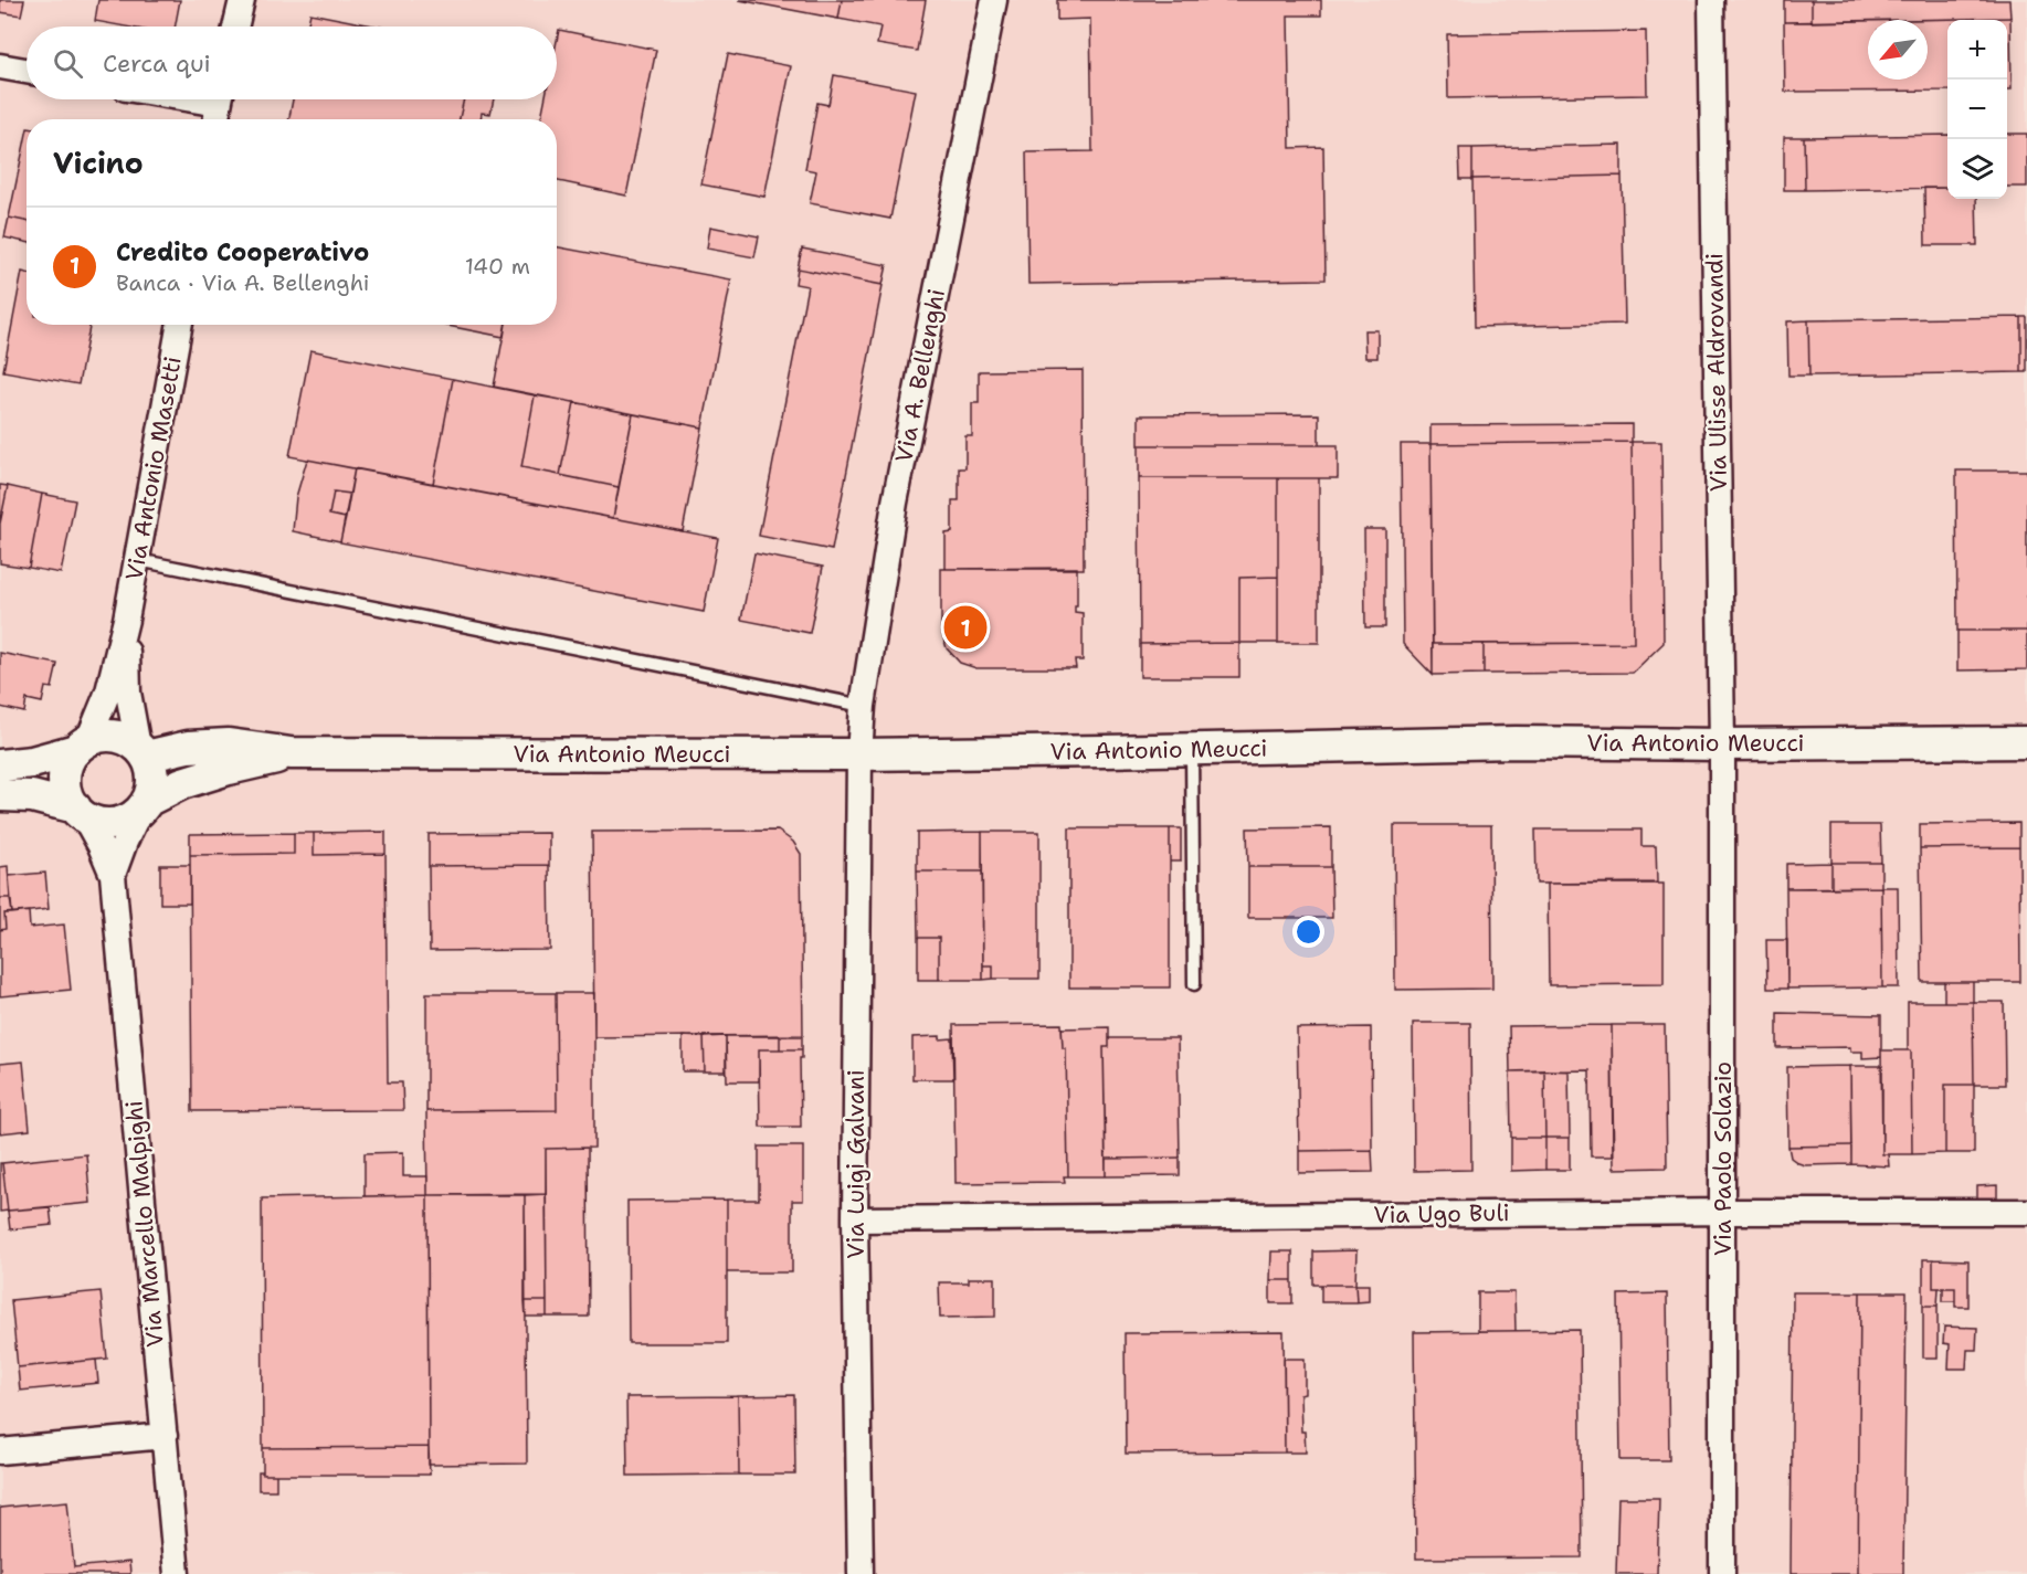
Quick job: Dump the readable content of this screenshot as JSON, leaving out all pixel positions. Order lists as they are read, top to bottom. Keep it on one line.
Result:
{"streets":{"street":["Via Ulisse Aldrovandi","Via A. Bellenghi","Via Antonio Masetti","Via Antonio Meucci","Via Paolo Solazio","Via Luigi Galvani","Via Ugo Buli","Via Marcello Malpighi"]},"crossings":[["Via Ulisse Aldrovandi","Via Antonio Meucci"],["Via Ulisse Aldrovandi","Via Paolo Solazio"],["Via A. Bellenghi","Via Antonio Meucci"],["Via A. Bellenghi","Via Luigi Galvani"],["Via Antonio Masetti","Via Antonio Meucci"],["Via Antonio Masetti","Via Marcello Malpighi"],["Via Antonio Meucci","Via Paolo Solazio"],["Via Antonio Meucci","Via Luigi Galvani"],["Via Antonio Meucci","Via Marcello Malpighi"],["Via Paolo Solazio","Via Ugo Buli"],["Via Luigi Galvani","Via Ugo Buli"]],"north":"bottom left","page":{"map_buttons":["+","−"],"search":"Cerca qui","heading":"Vicino","list":[{"mark":"1","name":"Credito Cooperativo","note":"Banca · Via A. Bellenghi","value":"140 m"}],"pins":"1"}}
